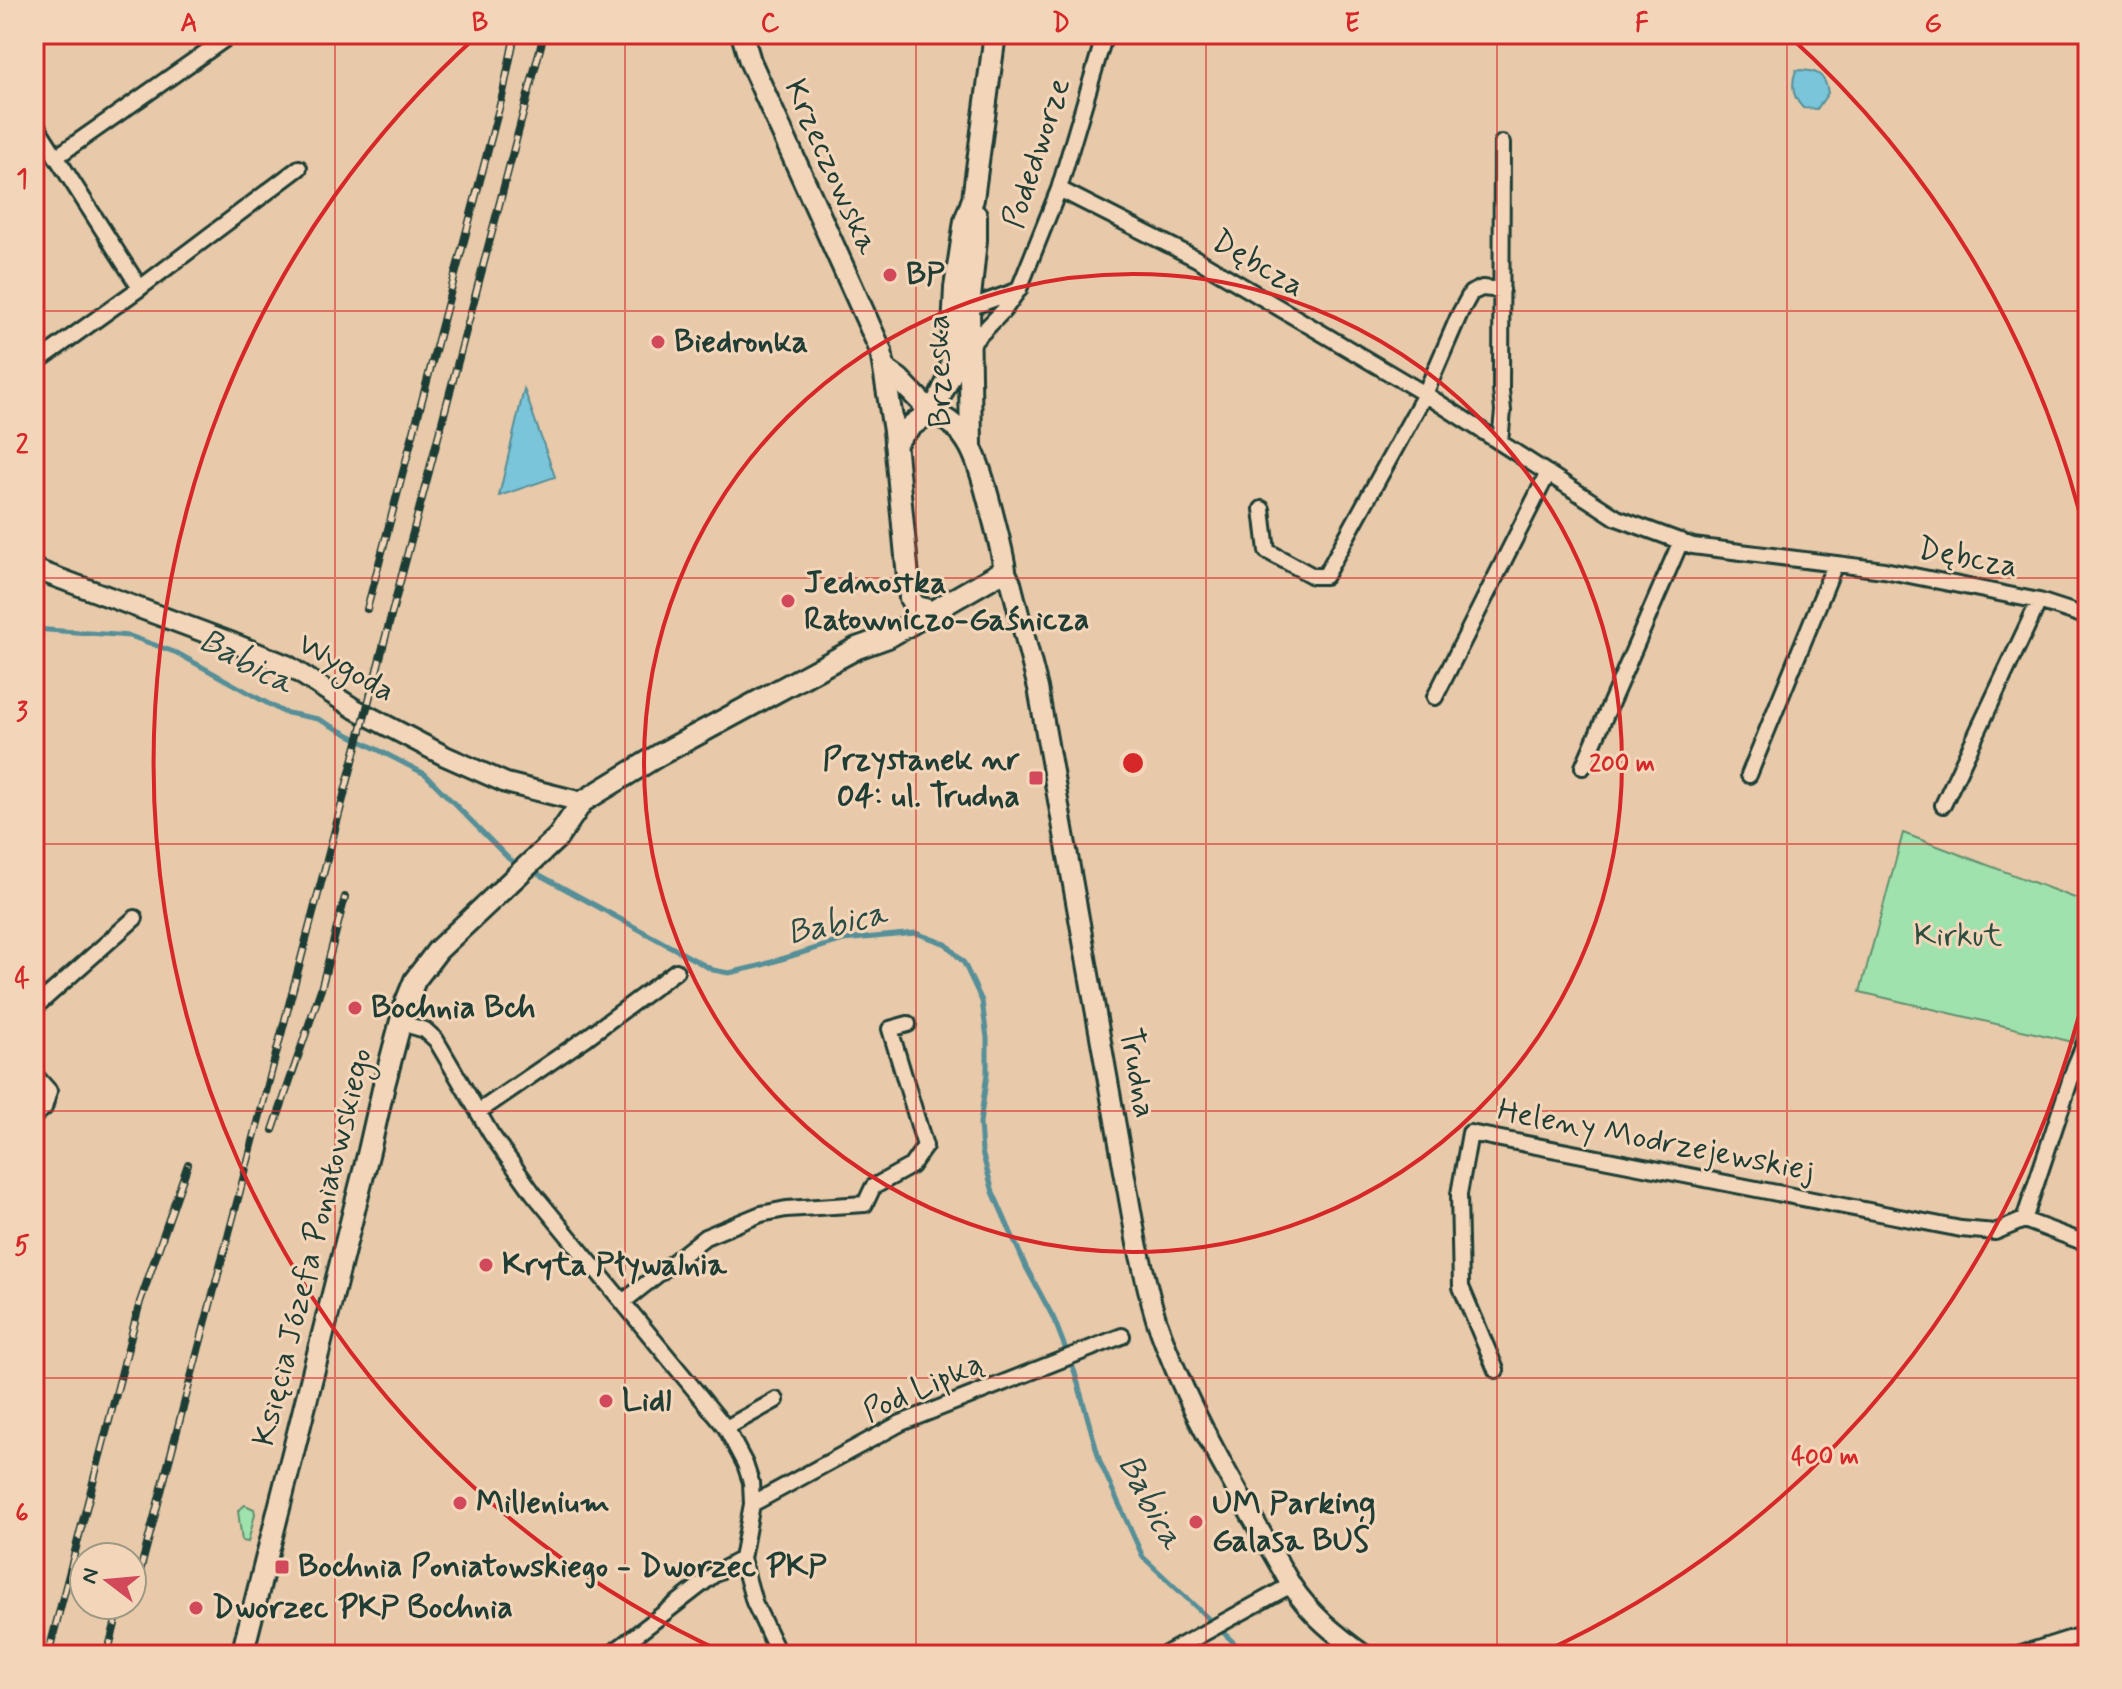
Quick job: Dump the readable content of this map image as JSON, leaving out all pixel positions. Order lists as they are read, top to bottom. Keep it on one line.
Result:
{"streets":{"main road":["Krzeczowska","Brzeska","Trudna","Księcia Józefa Poniatowskiego"],"street":["Podedworze","Dębcza","Wygoda","Heleny Modrzejewskiej","Pod Lipką"]},"crossings":[["Podedworze","Dębcza"],["Podedworze","Brzeska"],["Krzeczowska","Brzeska"],["Krzeczowska","Trudna"],["Krzeczowska","Księcia Józefa Poniatowskiego"],["Brzeska","Trudna"],["Wygoda","Księcia Józefa Poniatowskiego"],["Trudna","Księcia Józefa Poniatowskiego"]],"water":["Babica"],"parks":["Kirkut"],"places":{"other":["BP","Biedronka","Jednostka Ratowniczo-Gaśnicza","Bochnia Bch","Kryta Pływalnia","Lidl","Millenium","UM Parking Galasa BUS","Dworzec PKP Bochnia"],"transit":["Przystanek nr 04: ul. Trudna","Bochnia Poniatowskiego - Dworzec PKP"]},"north":"left","grid":{"columns":["A","B","C","D","E","F","G"],"rows":["1","2","3","4","5","6"]},"rings":["200 m","400 m"]}
